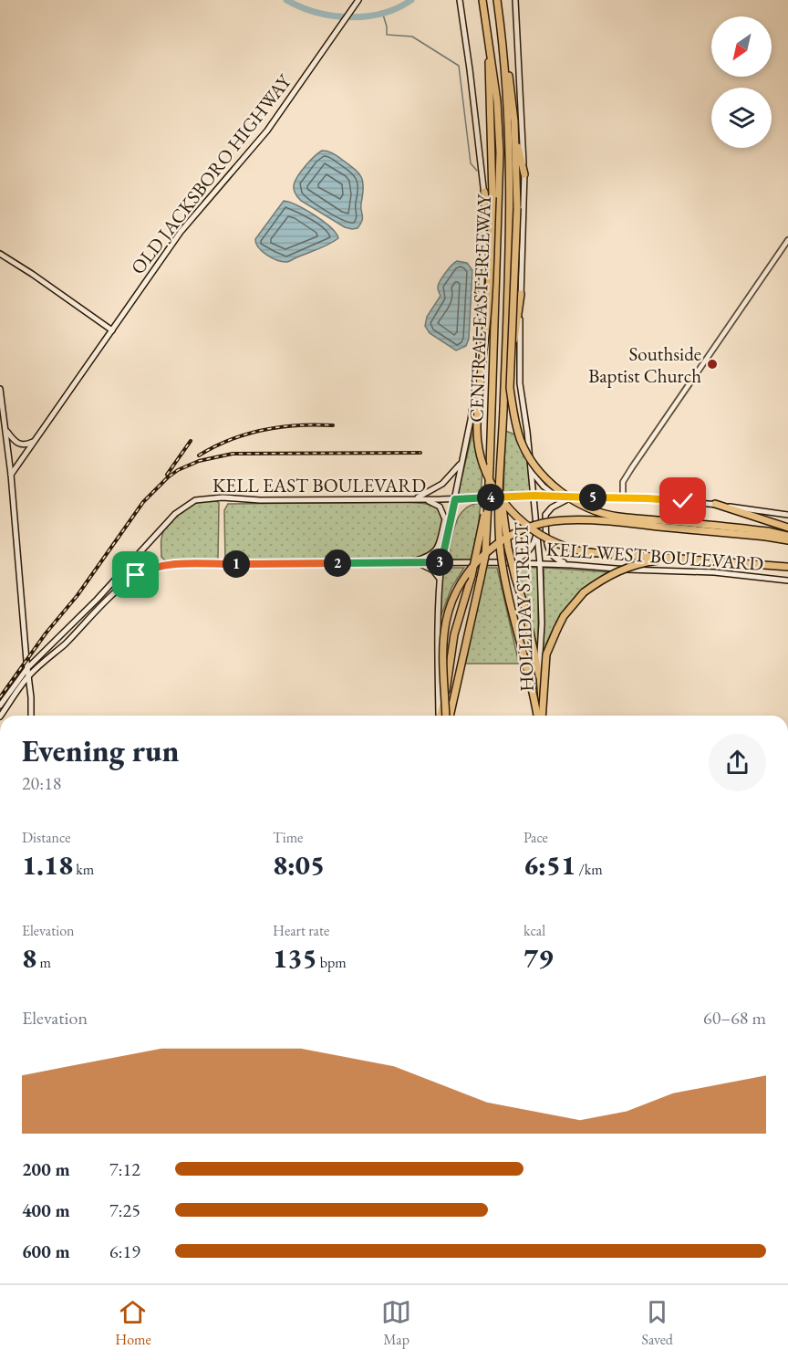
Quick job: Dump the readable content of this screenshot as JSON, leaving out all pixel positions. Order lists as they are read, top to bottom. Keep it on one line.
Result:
{"streets":{"highway":["CENTRAL EAST FREEWAY"],"main road":["OLD JACKSBORO HIGHWAY","KELL EAST BOULEVARD","KELL WEST BOULEVARD","HOLLIDAY STREET"]},"crossings":[["CENTRAL EAST FREEWAY","KELL EAST BOULEVARD"],["CENTRAL EAST FREEWAY","KELL WEST BOULEVARD"],["KELL EAST BOULEVARD","HOLLIDAY STREET"],["KELL WEST BOULEVARD","HOLLIDAY STREET"]],"places":["Southside Baptist Church"],"north":"bottom left","page":{"pins":["4","5","3","2","1"],"heading":["Evening run","20:18"],"stats":[["Distance","1.18 km"],["Time","8:05"],["Pace","6:51 /km"],["Elevation","8 m"],["Heart rate","135 bpm"],["kcal","79"]],"chart":["Elevation","60–68 m"],"list":[{"name":"200 m","note":"7:12"},{"name":"400 m","note":"7:25"},{"name":"600 m","note":"6:19"}],"tabs":["Home","Map","Saved"]}}
